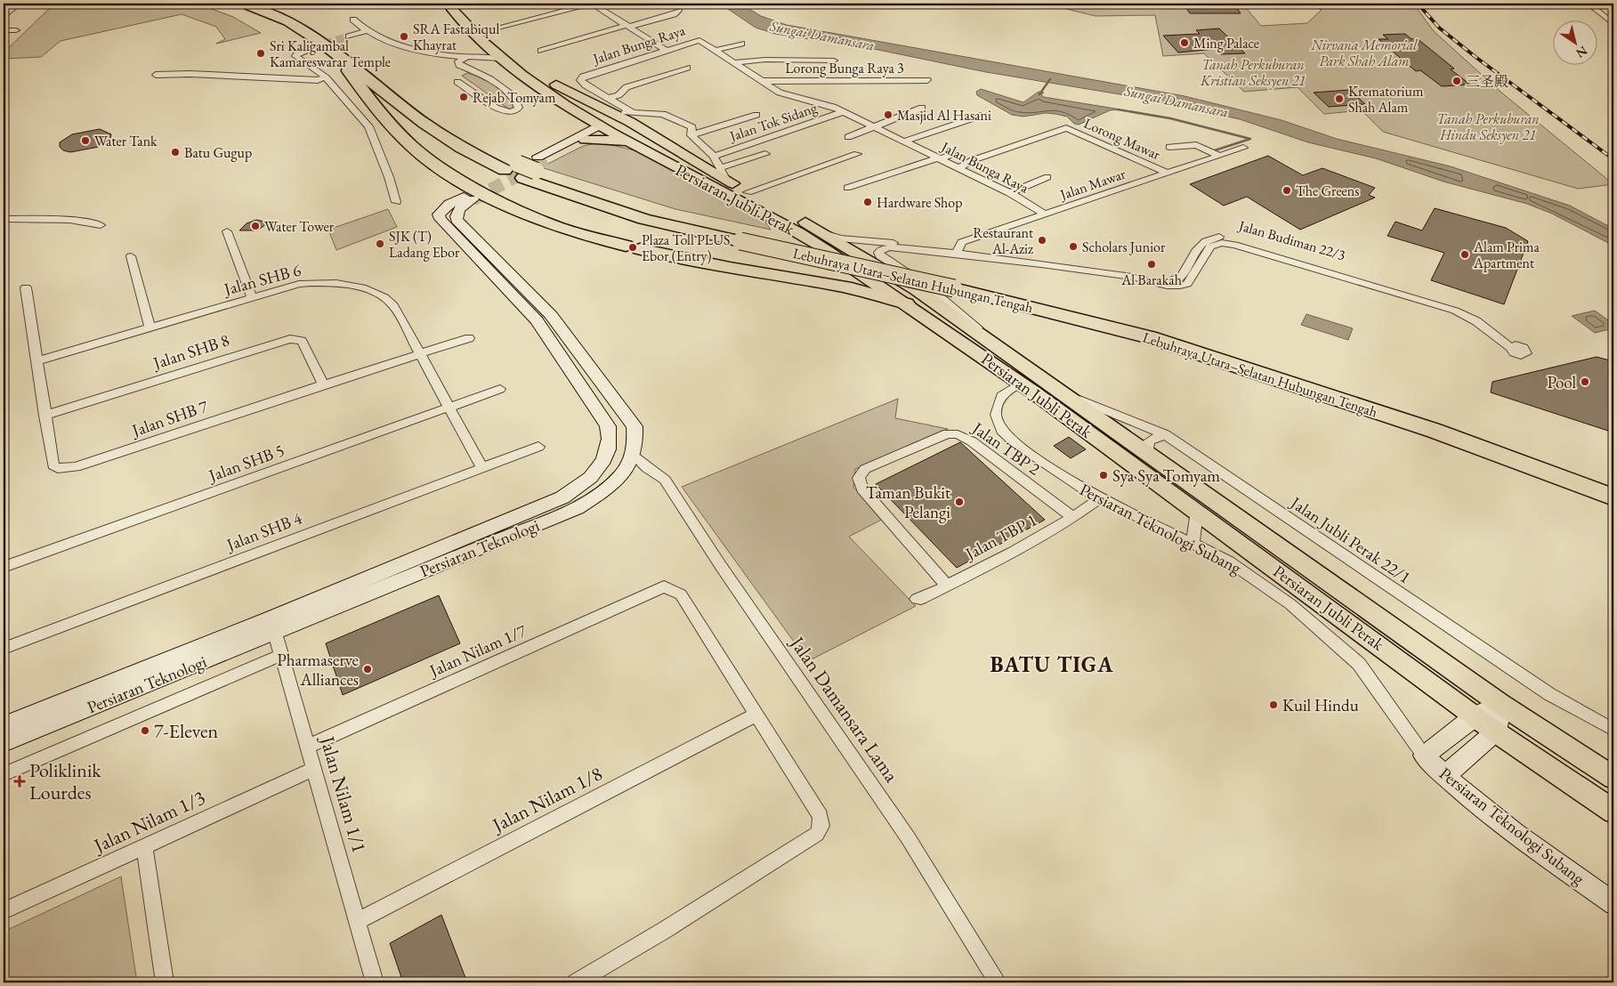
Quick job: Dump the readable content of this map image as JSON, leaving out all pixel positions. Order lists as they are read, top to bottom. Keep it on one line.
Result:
{"streets":{"highway":["Lebuhraya Utara–Selatan Hubungan Tengah"],"main road":["Persiaran Jubli Perak","Persiaran Teknologi Subang","Persiaran Teknologi"],"street":["Jalan Bunga Raya","Lorong Bunga Raya 3","Jalan Tok Sidang","Lorong Mawar","Jalan Mawar","Jalan Budiman 22/3","Jalan SHB 6","Jalan SHB 8","Jalan SHB 7","Jalan TBP 2","Jalan SHB 5","Jalan SHB 4","Jalan TBP 1","Jalan Jubli Perak 22/1","Jalan Nilam 1/7","Jalan Damansara Lama","Jalan Nilam 1/1","Jalan Nilam 1/8","Jalan Nilam 1/3"]},"crossings":[["Jalan Bunga Raya","Lorong Bunga Raya 3"],["Jalan Bunga Raya","Jalan Tok Sidang"],["Jalan Bunga Raya","Lorong Mawar"],["Jalan Bunga Raya","Jalan Mawar"],["Jalan Bunga Raya","Persiaran Jubli Perak"],["Lorong Mawar","Jalan Mawar"],["Jalan Mawar","Jalan Budiman 22/3"],["Persiaran Jubli Perak","Persiaran Teknologi Subang"],["Persiaran Jubli Perak","Jalan Jubli Perak 22/1"],["Jalan SHB 6","Jalan SHB 7"],["Jalan SHB 6","Jalan SHB 5"],["Jalan SHB 6","Jalan SHB 4"],["Jalan SHB 8","Jalan SHB 7"],["Jalan TBP 2","Jalan TBP 1"],["Persiaran Teknologi Subang","Jalan TBP 1"],["Persiaran Teknologi","Jalan Damansara Lama"],["Persiaran Teknologi","Jalan Nilam 1/1"],["Jalan Nilam 1/7","Jalan Nilam 1/1"],["Jalan Nilam 1/7","Jalan Nilam 1/8"],["Jalan Nilam 1/1","Jalan Nilam 1/8"],["Jalan Nilam 1/1","Jalan Nilam 1/3"]],"districts":["BATU TIGA"],"water":["Sungai Damansara"],"parks":["Nirvana Memorial Park Shah Alam","Tanah Perkuburan Kristian Seksyen 21","Tanah Perkuburan Hindu Seksyen 21"],"places":{"other":["SRA Fastabiqul Khayrat","Ming Palace","Sri Kaligambal Kamareswarar Temple","三圣殿","Rejab Tomyam","Krematorium Shah Alam","Masjid Al Hasani","Water Tank","Batu Gugup","The Greens","Hardware Shop","Water Tower","Restaurant Al-Aziz","SJK (T) Ladang Ebor","Scholars Junior","Plaza Toll PLUS Ebor (Entry)","Alam Prima Apartment","Al Barakah","Pool","Sya Sya Tomyam","Taman Bukit Pelangi","Pharmaserve Alliances","Kuil Hindu","7-Eleven"],"health":["Poliklinik Lourdes"]},"north":"bottom right"}
